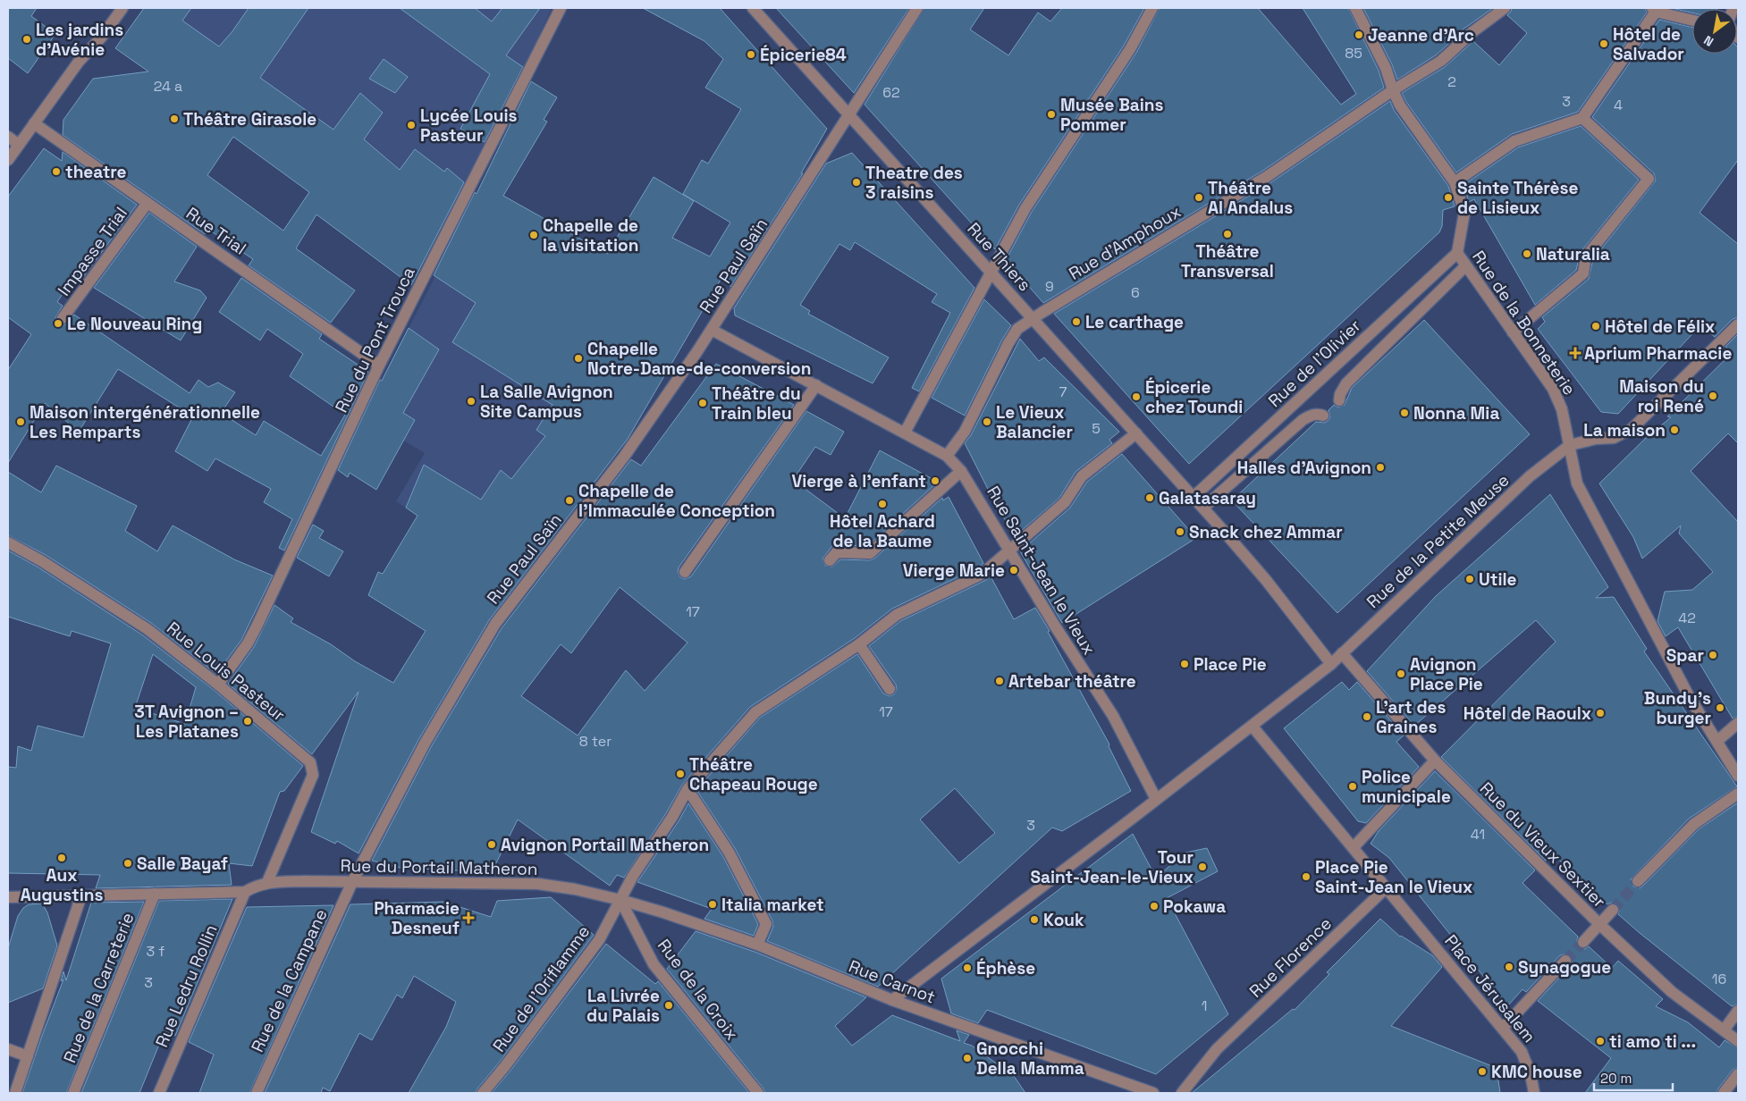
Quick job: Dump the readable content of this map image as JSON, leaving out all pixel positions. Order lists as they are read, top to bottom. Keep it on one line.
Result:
{"streets":{"street":["Rue Trial","Rue d'Amphoux","Impasse Trial","Rue Thiers","Rue Paul Saïn","Rue de la Bonneterie","Rue du Pont Trouca","Rue de l'Olivier","Rue de la Petite Meuse","Rue Saint-Jean le Vieux","Rue Louis Pasteur","Rue du Vieux Sextier","Rue du Portail Matheron","Rue Florence","Rue de la Campane","Rue Carnot","Rue Ledru Rollin","Rue de la Carreterie","Rue de l'Oriflamme","Place Jérusalem","Rue de la Croix"]},"crossings":[["Rue Trial","Impasse Trial"],["Rue Trial","Rue du Pont Trouca"],["Rue d'Amphoux","Rue Thiers"],["Rue d'Amphoux","Rue de la Bonneterie"],["Rue d'Amphoux","Rue Saint-Jean le Vieux"],["Rue Thiers","Rue Paul Saïn"],["Rue Thiers","Rue de l'Olivier"],["Rue Thiers","Rue de l'Oriflamme"],["Rue Paul Saïn","Rue Saint-Jean le Vieux"],["Rue Paul Saïn","Rue du Portail Matheron"],["Rue Paul Saïn","Rue de la Campane"],["Rue de la Bonneterie","Rue de l'Olivier"],["Rue de la Bonneterie","Rue de la Petite Meuse"],["Rue du Pont Trouca","Rue Louis Pasteur"],["Rue de la Petite Meuse","Rue Saint-Jean le Vieux"],["Rue de la Petite Meuse","Rue du Vieux Sextier"],["Rue de la Petite Meuse","Rue Carnot"],["Rue Saint-Jean le Vieux","Rue de l'Oriflamme"],["Rue Louis Pasteur","Rue du Portail Matheron"],["Rue du Portail Matheron","Rue de la Campane"],["Rue du Portail Matheron","Rue Carnot"],["Rue du Portail Matheron","Rue de la Carreterie"],["Rue du Portail Matheron","Rue de l'Oriflamme"],["Rue du Portail Matheron","Rue de la Croix"],["Rue Florence","Place Jérusalem"],["Rue Carnot","Rue de l'Oriflamme"],["Rue Carnot","Rue de la Croix"],["Rue Ledru Rollin","Rue de la Carreterie"],["Rue de l'Oriflamme","Rue de la Croix"]],"places":{"other":["Jeanne d’Arc","Les jardins d'Avénie","Hôtel de Salvador","Épicerie84","Musée Bains Pommer","Théâtre Girasole","Lycée Louis Pasteur","theatre","Theatre des 3 raisins","Théâtre Al Andalus","Sainte Thérèse de Lisieux","Théâtre Transversal","Chapelle de la visitation","Naturalia","Le carthage","Le Nouveau Ring","Hôtel de Félix","Chapelle Notre-Dame-de-conversion","Maison du roi René","Épicerie chez Toundi","La Salle Avignon Site Campus","Théâtre du Train bleu","Nonna Mia","Maison intergénérationnelle Les Remparts","Le Vieux Balancier","La maison","Halles d'Avignon","Vierge à l’enfant","Galatasaray","Chapelle de l'Immaculée Conception","Hôtel Achard de la Baume","Snack chez Ammar","Vierge Marie","Utile","Spar","Place Pie","Avignon Place Pie","Artebar théâtre","Bundy’s burger","Hôtel de Raoulx","L’art des Graines","3T Avignon – Les Platanes","Théâtre Chapeau Rouge","Police municipale","Avignon Portail Matheron","Aux Augustins","Salle Bayaf","Tour Saint-Jean-le-Vieux","Place Pie Saint-Jean le Vieux","Italia market","Pokawa","Kouk","Synagogue","Éphèse","La Livrée du Palais","ti amo ti ...","Gnocchi Della Mamma","KMC house"],"health":["Aprium Pharmacie","Pharmacie Desneuf"]},"house_numbers":["85","2","24 a","62","3","4","9","6","7","5","17","42","17","8 ter","3","41","3 f","16","3","1"],"scale_bar":"20 m","north":"bottom left"}
